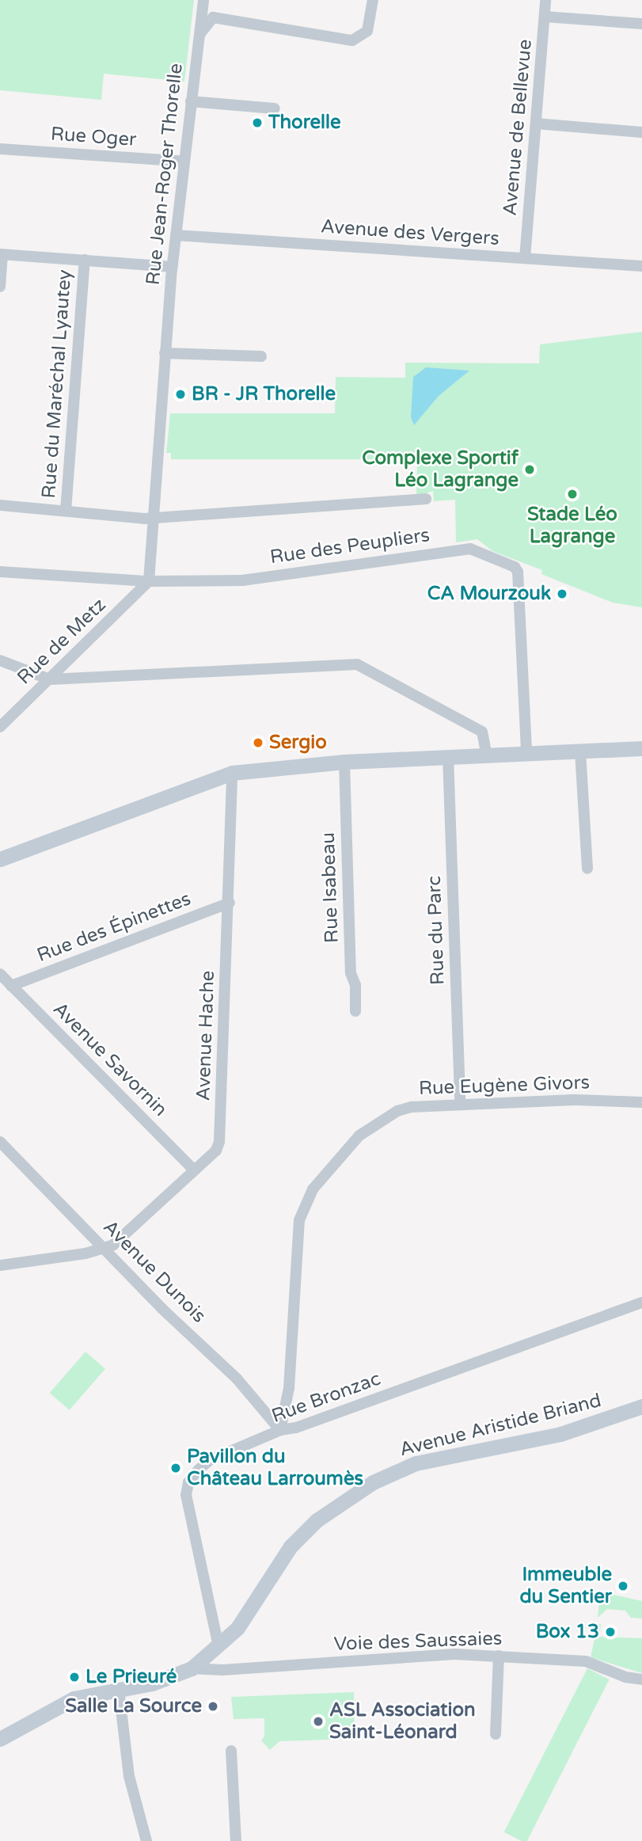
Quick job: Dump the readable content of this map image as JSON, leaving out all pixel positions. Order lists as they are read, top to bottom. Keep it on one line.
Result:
{"streets":{"street":["Avenue de Bellevue","Rue Oger","Rue Jean-Roger Thorelle","Avenue des Vergers","Rue du Maréchal Lyautey","Rue des Peupliers","Rue de Metz","Rue Isabeau","Rue des Épinettes","Rue du Parc","Avenue Hache","Avenue Savornin","Rue Eugène Givors","Avenue Dunois","Rue Bronzac","Avenue Aristide Briand","Voie des Saussaies"]},"crossings":[["Avenue de Bellevue","Avenue des Vergers"],["Rue Oger","Rue Jean-Roger Thorelle"],["Rue Jean-Roger Thorelle","Avenue des Vergers"],["Rue Jean-Roger Thorelle","Rue des Peupliers"],["Rue Jean-Roger Thorelle","Rue de Metz"],["Rue des Peupliers","Rue de Metz"],["Rue des Épinettes","Avenue Hache"],["Rue des Épinettes","Avenue Savornin"],["Rue du Parc","Rue Eugène Givors"],["Avenue Hache","Avenue Savornin"],["Avenue Hache","Avenue Dunois"],["Rue Eugène Givors","Avenue Dunois"],["Rue Eugène Givors","Rue Bronzac"],["Avenue Dunois","Rue Bronzac"],["Rue Bronzac","Avenue Aristide Briand"],["Avenue Aristide Briand","Voie des Saussaies"]],"places":["Thorelle","BR - JR Thorelle","Complexe Sportif Léo Lagrange","Stade Léo Lagrange","CA Mourzouk","Sergio","Pavillon du Château Larroumès","Immeuble du Sentier","Box 13","Le Prieuré","Salle La Source","ASL Association Saint-Léonard"]}
